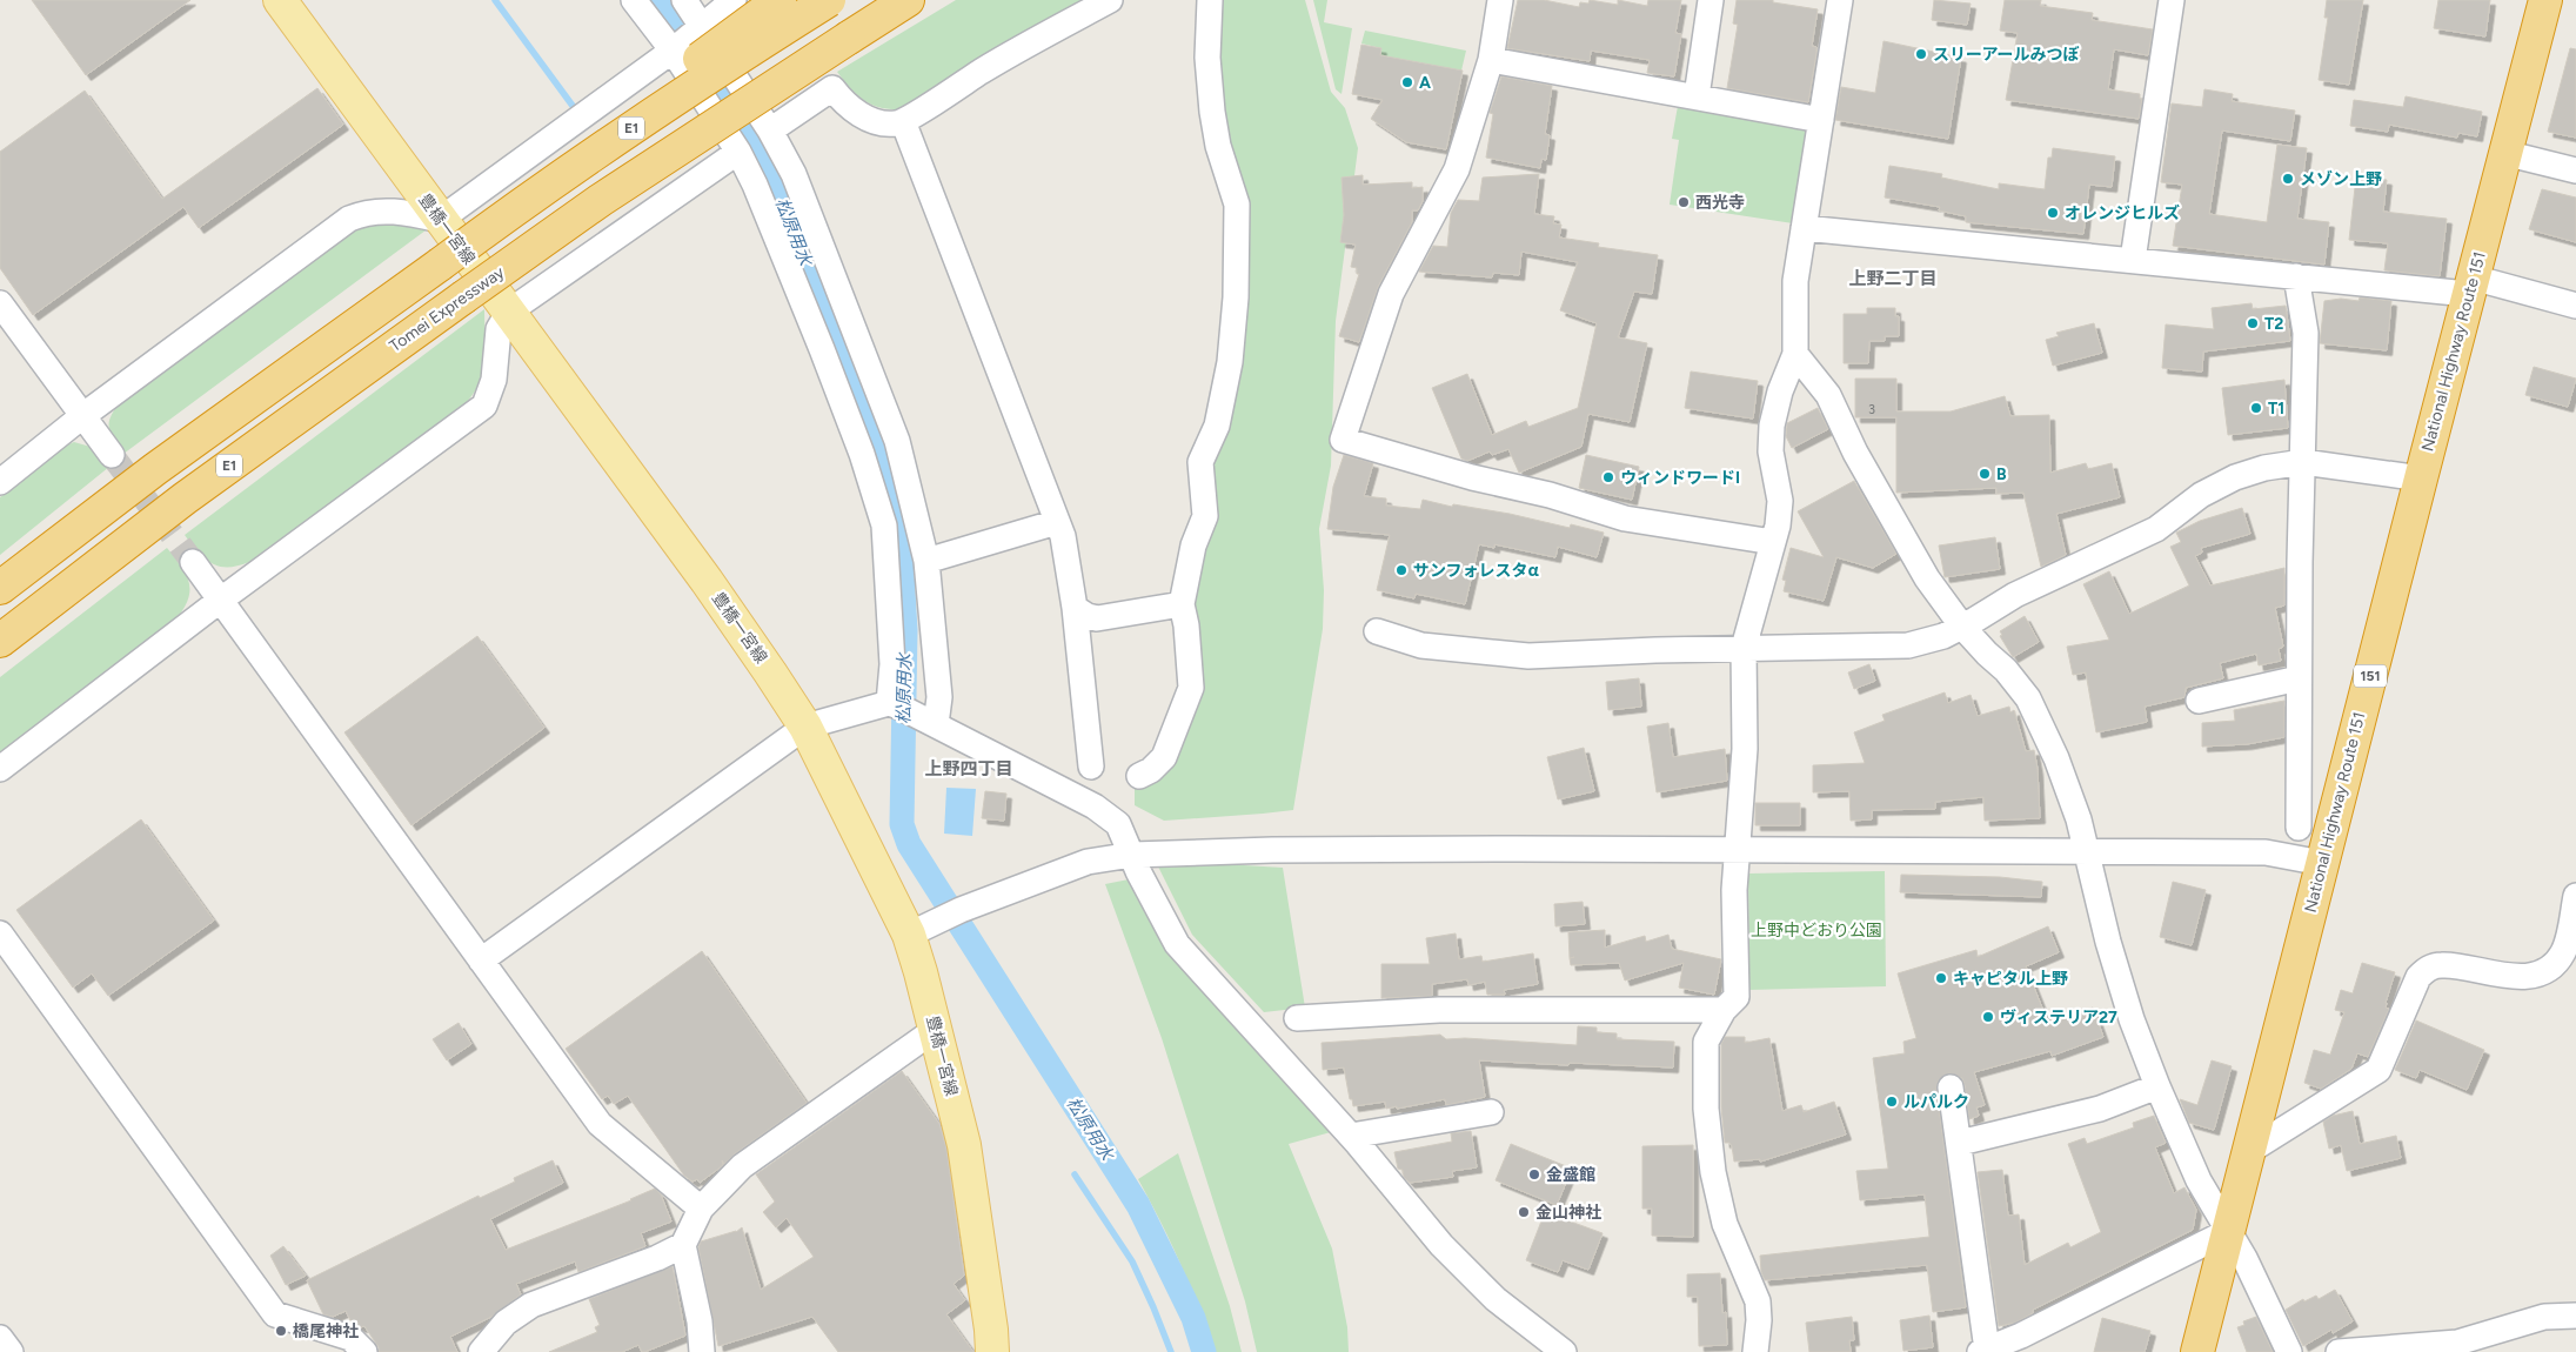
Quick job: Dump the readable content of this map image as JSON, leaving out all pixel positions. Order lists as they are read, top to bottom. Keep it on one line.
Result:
{"streets":{"highway":["E1","Tomei Expressway","National Highway Route 151","151"],"main road":["豊橋一宮線"]},"districts":["上野二丁目","上野四丁目"],"water":["松原用水"],"parks":["上野中どおり公園"],"places":["スリーアールみつぼ","A","メゾン上野","西光寺","オレンジヒルズ","T2","T1","B","ウィンドワードI","サンフォレスタα","キャピタル上野","ヴィステリア27","ルパルク","金盛館","金山神社","橋尾神社"],"house_numbers":["3"]}
